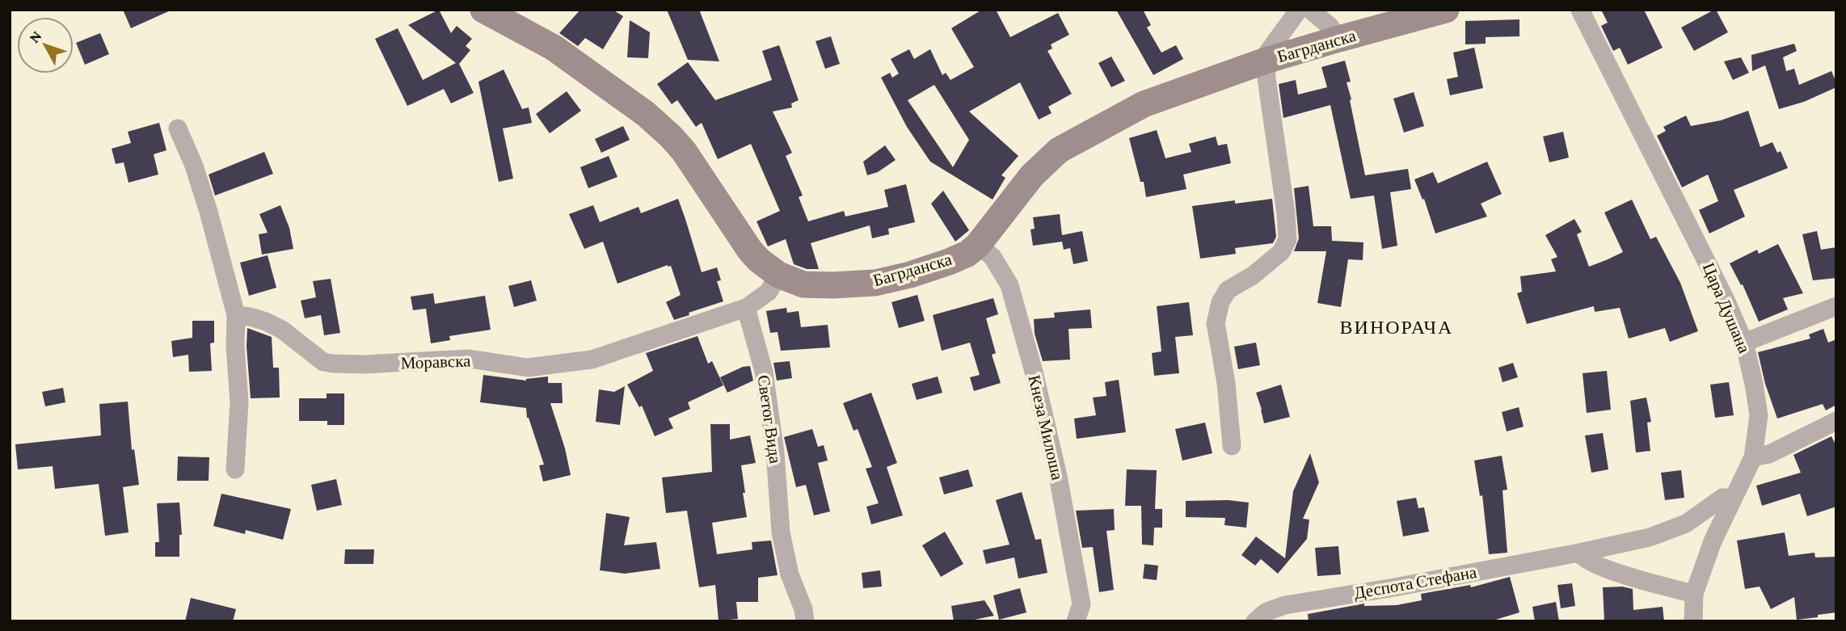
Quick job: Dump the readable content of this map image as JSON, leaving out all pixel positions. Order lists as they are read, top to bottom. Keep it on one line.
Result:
{"streets":{"street":["Багрданска","Цара Душана","Моравска","Светог Вида","Кнеза Милоша","Деспота Стефана"]},"crossings":[["Багрданска","Моравска"],["Багрданска","Кнеза Милоша"],["Цара Душана","Деспота Стефана"],["Моравска","Светог Вида"]],"districts":["ВИНОРАЧА"],"north":"top left"}
